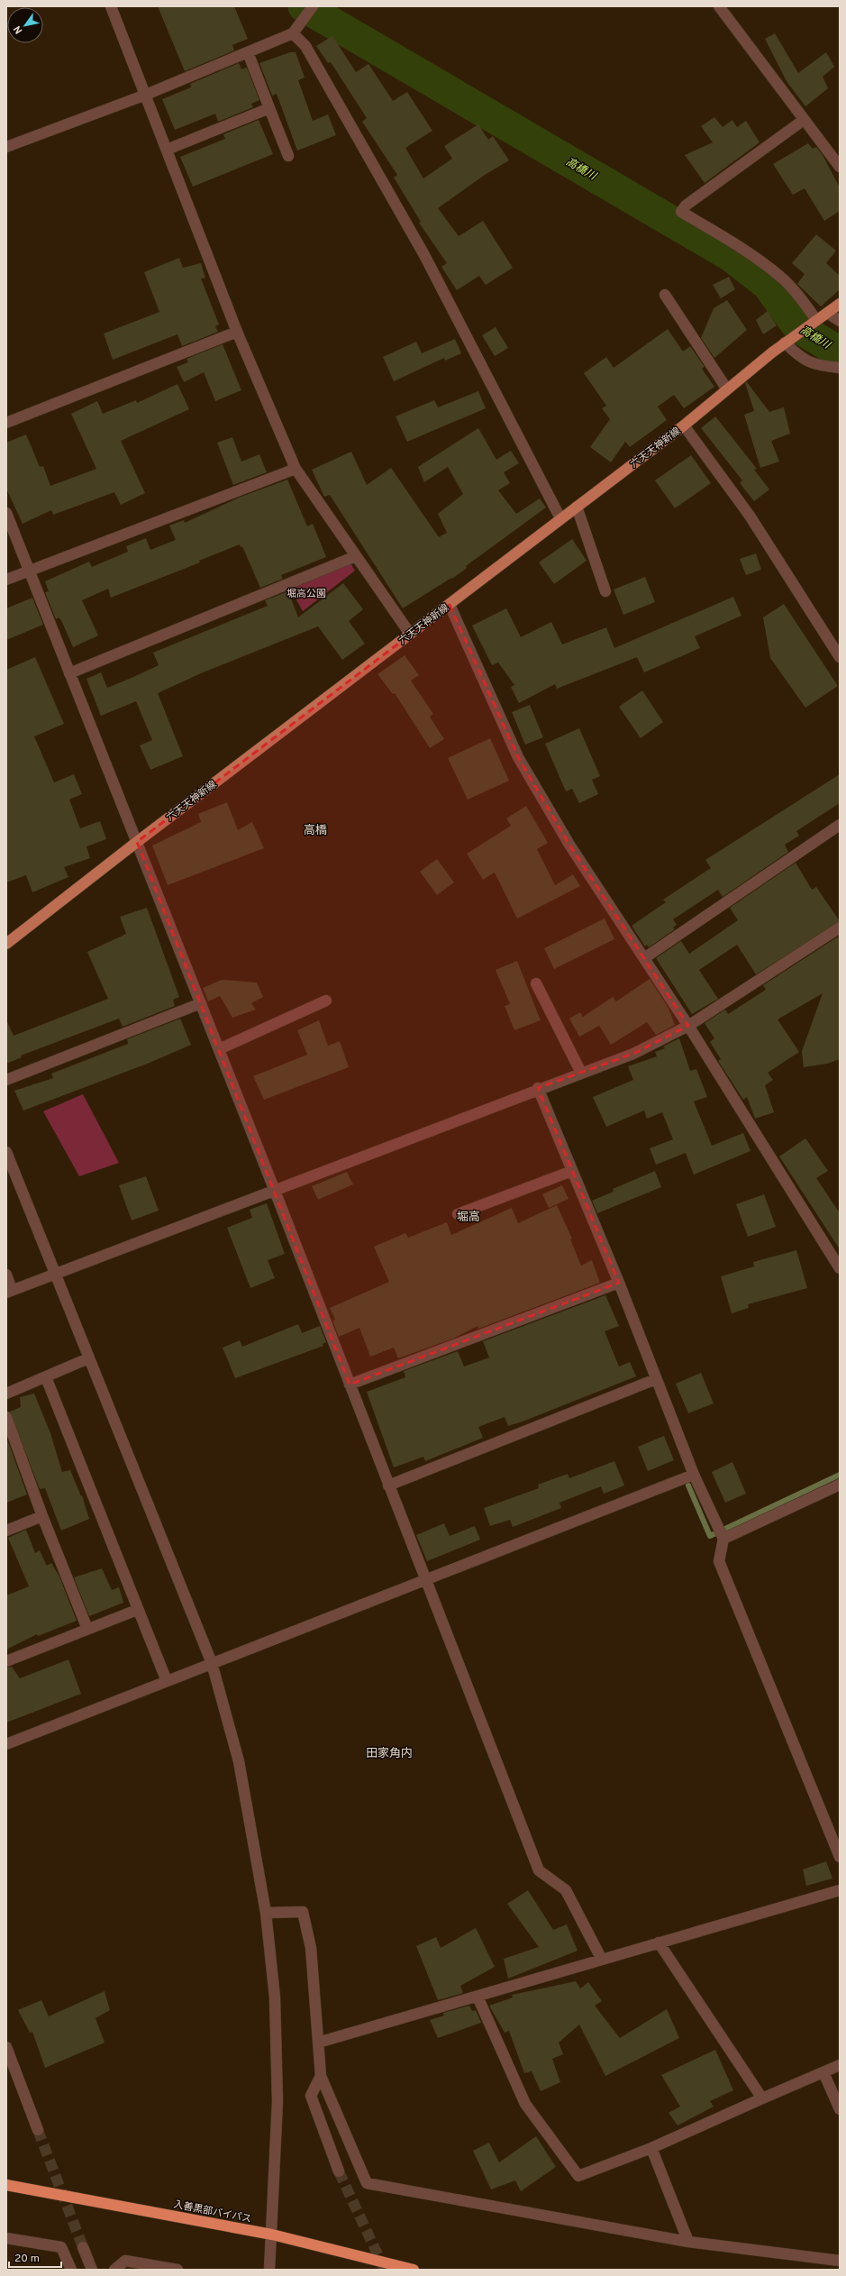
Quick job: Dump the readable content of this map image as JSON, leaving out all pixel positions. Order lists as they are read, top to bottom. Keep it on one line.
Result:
{"streets":{"highway":["入善黒部バイパス"],"main road":["六天天神新線"]},"districts":["高橋","堀高","田家角内"],"water":["高橋川"],"parks":["堀高公園"],"scale_bar":"20 m","north":"bottom left"}
